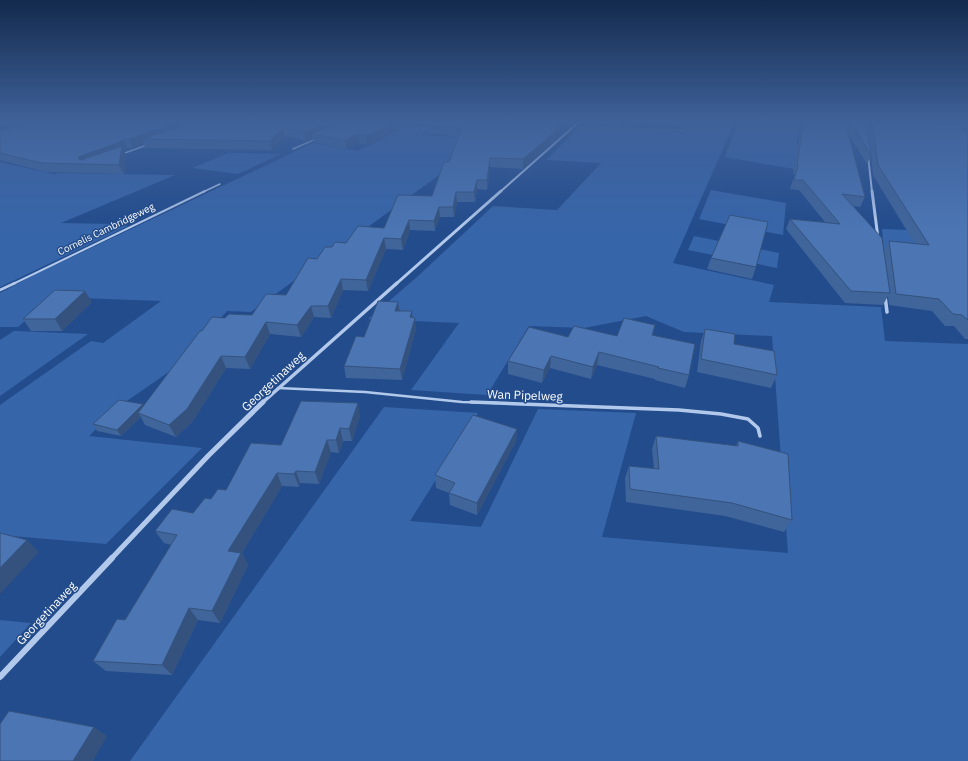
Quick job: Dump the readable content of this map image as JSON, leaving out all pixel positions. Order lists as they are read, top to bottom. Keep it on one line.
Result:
{"streets":{"street":["Georgetinaweg"],"lane":["Cornelis Cambridgeweg","Wan Pipelweg"]},"crossings":[["Georgetinaweg","Wan Pipelweg"]]}
